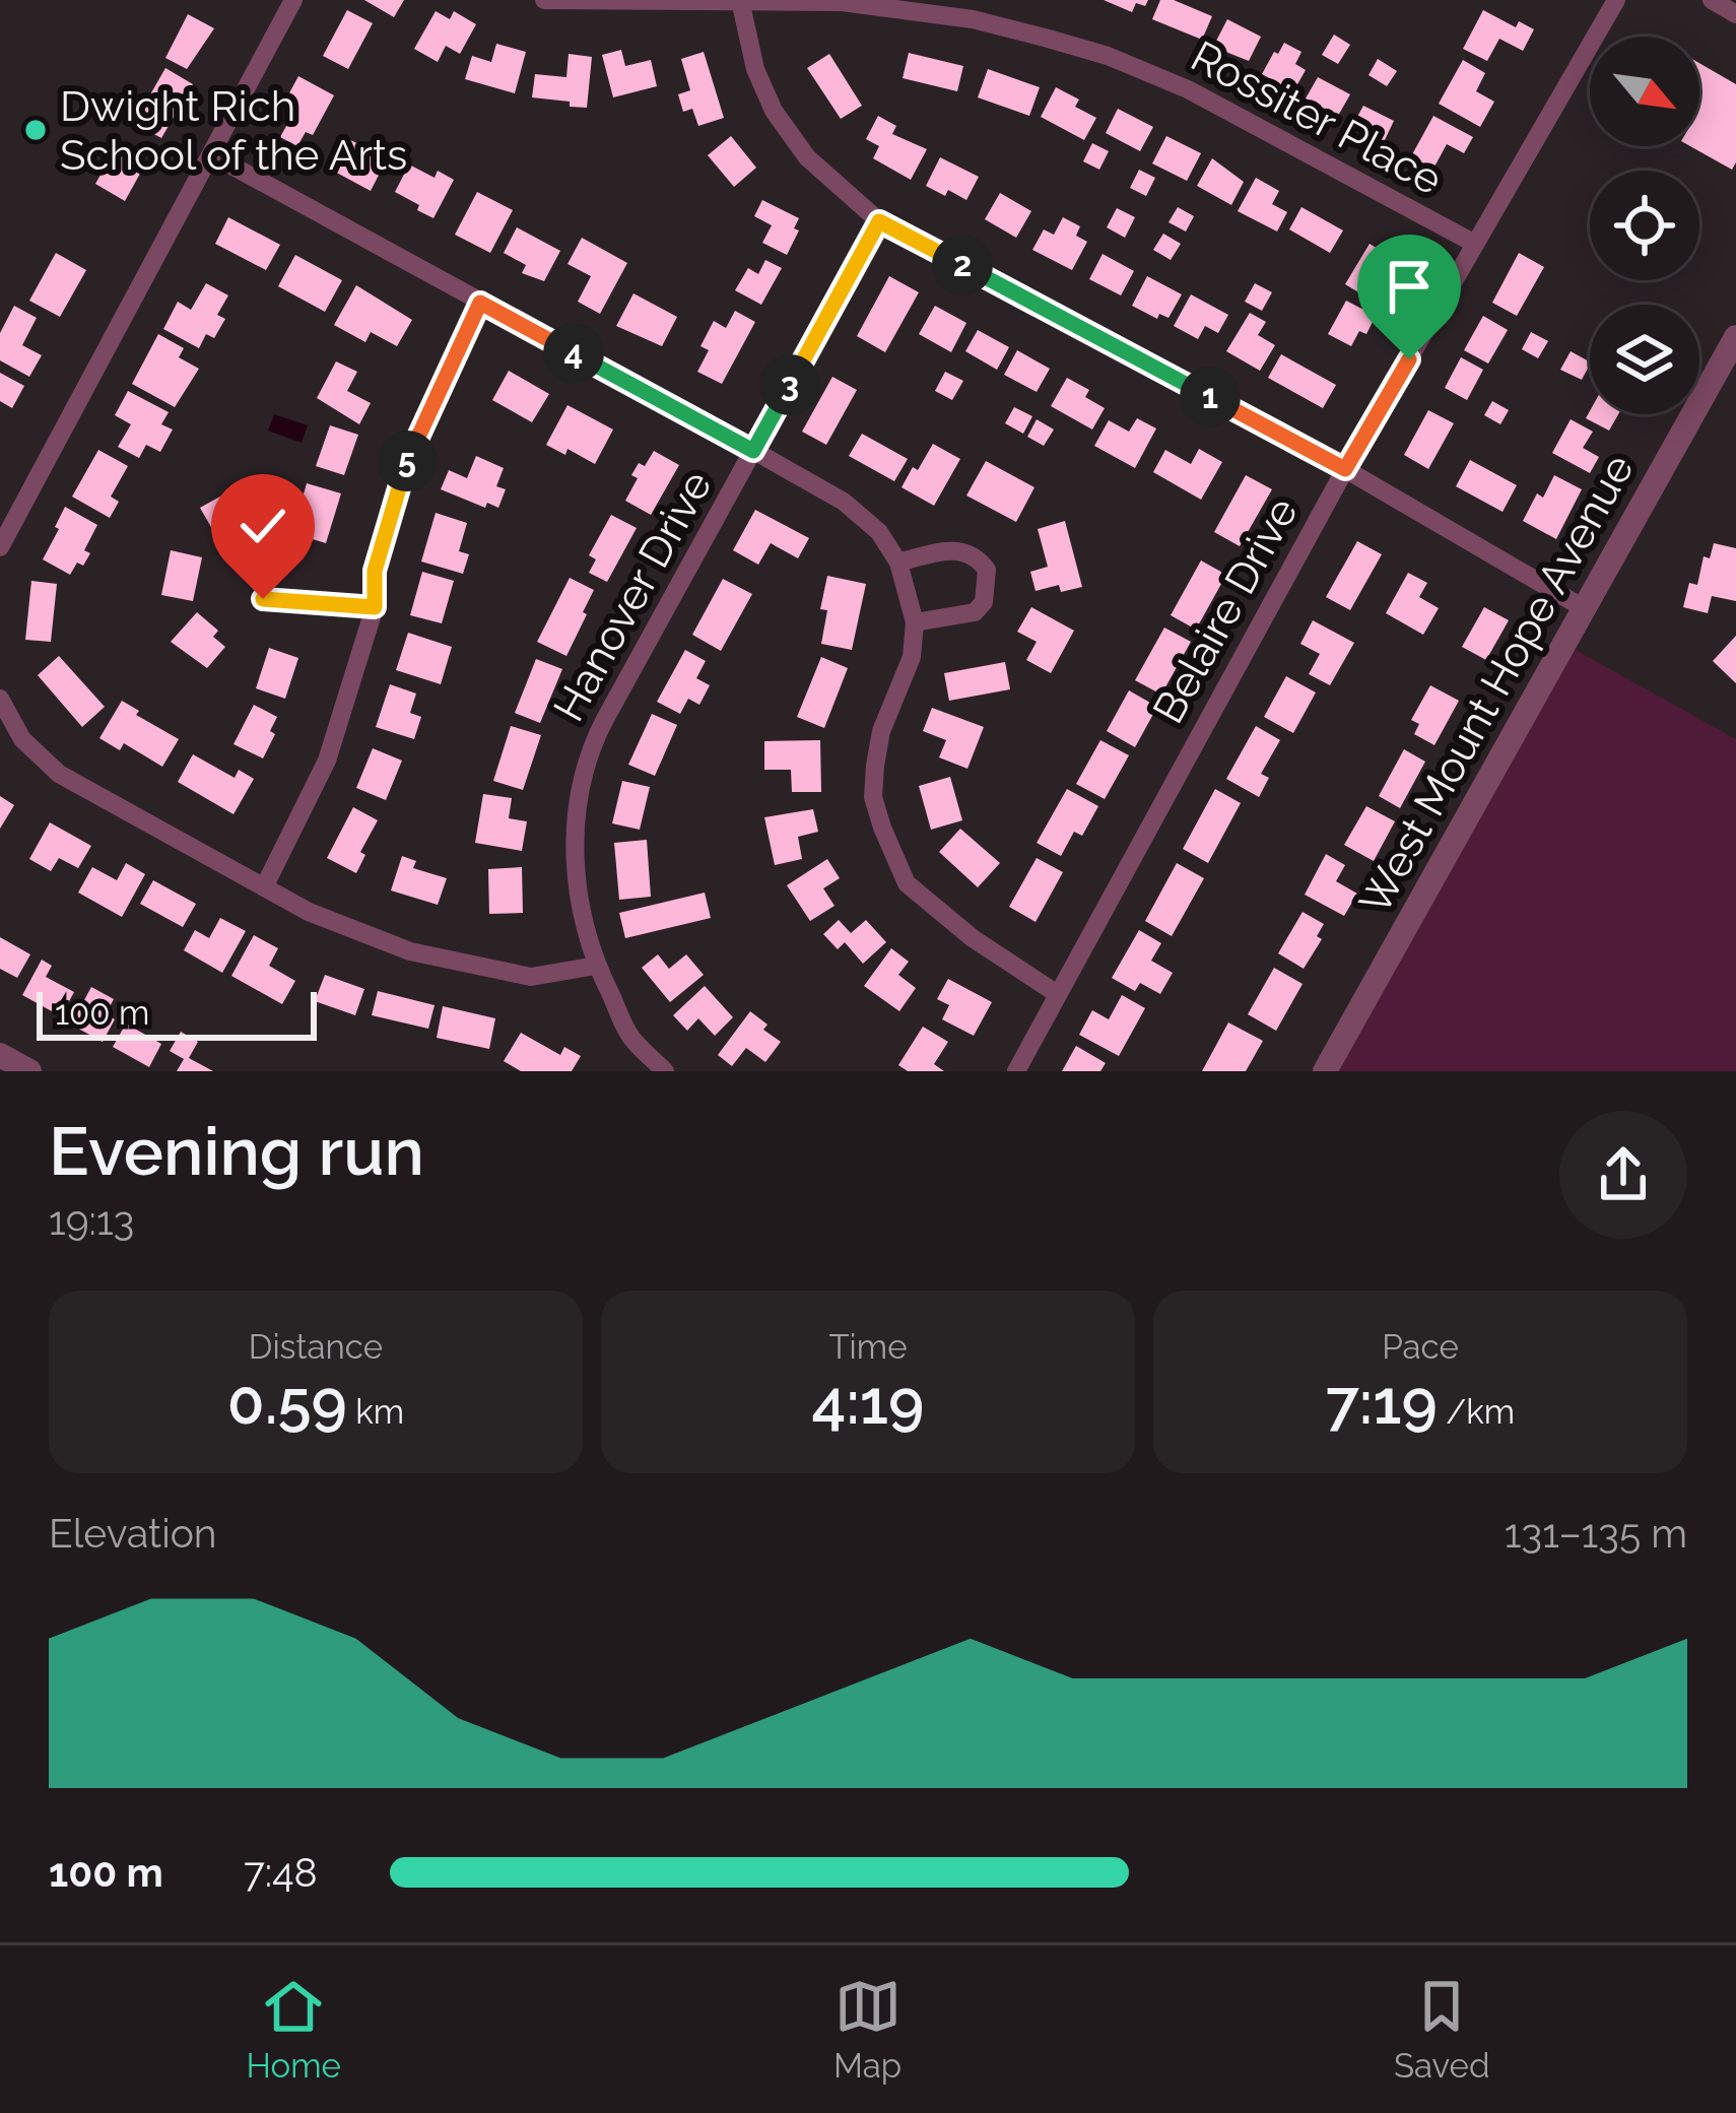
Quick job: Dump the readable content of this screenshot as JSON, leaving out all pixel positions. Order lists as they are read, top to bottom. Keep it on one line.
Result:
{"streets":{"street":["Rossiter Place","Hanover Drive","Belaire Drive","West Mount Hope Avenue"]},"crossings":[["Rossiter Place","Belaire Drive"]],"places":["Dwight Rich School of the Arts"],"scale_bar":"100 m","north":"bottom right","page":{"pins":["2","4","3","1","5"],"scale":"100 m","heading":["Evening run","19:13"],"stats":[["Distance","0.59 km"],["Time","4:19"],["Pace","7:19 /km"]],"chart":["Elevation","131–135 m"],"list":[{"name":"100 m","note":"7:48"}],"tabs":["Home","Map","Saved"]}}
